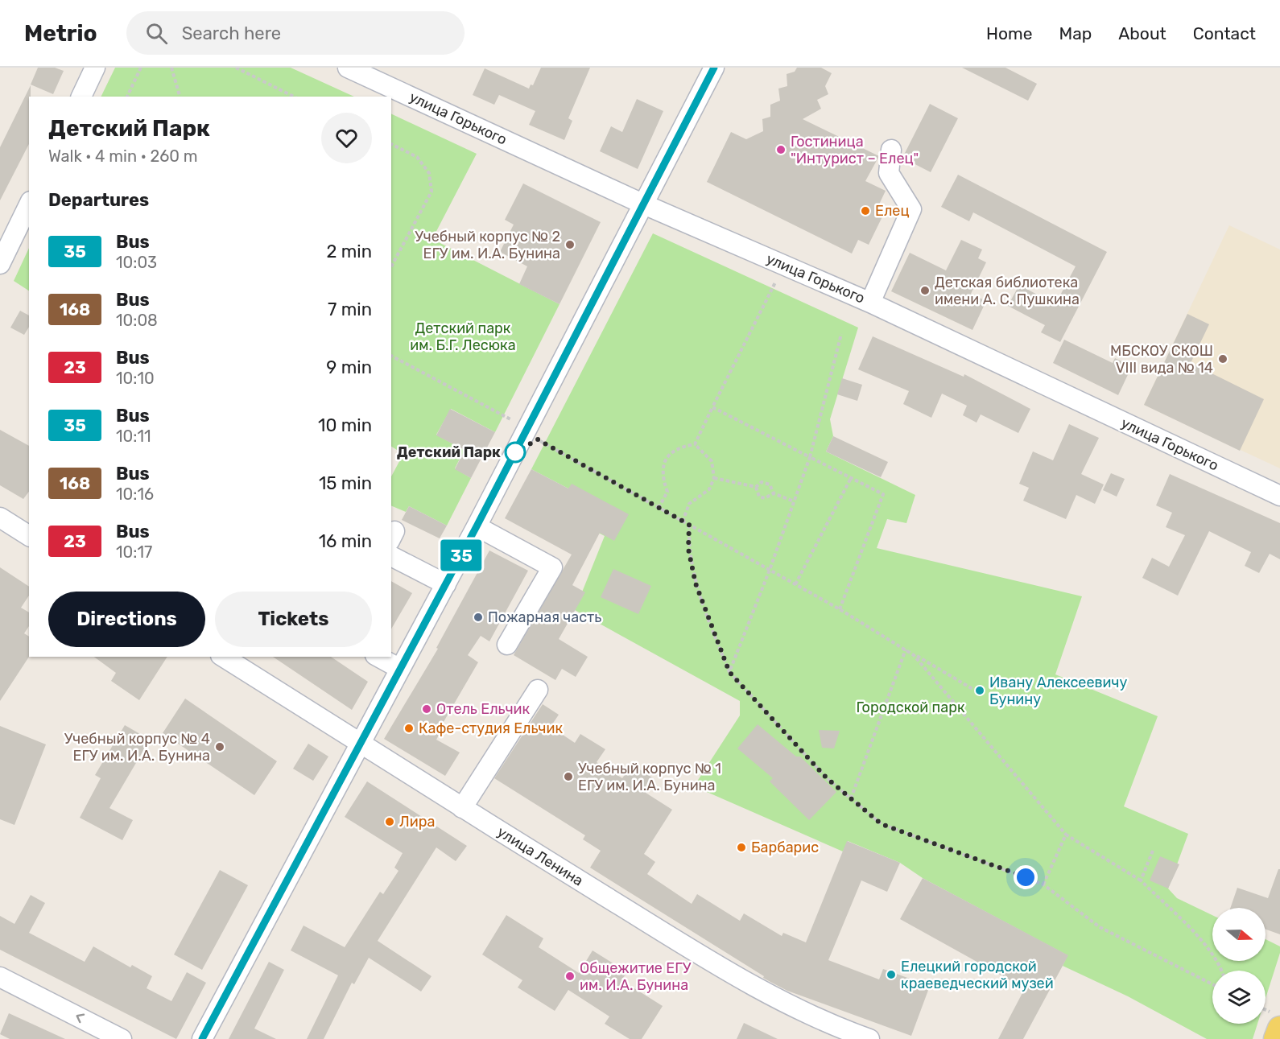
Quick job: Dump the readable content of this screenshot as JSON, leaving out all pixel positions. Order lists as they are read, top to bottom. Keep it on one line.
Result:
{"streets":{"street":["улица Горького","улица Ленина"]},"parks":["Детский парк им. Б.Г. Лесюка","Городской парк"],"places":["Гостиница \"Интурист – Елец\"","Елец","Учебный корпус № 2 ЕГУ им. И.А. Бунина","Детская библиотека имени А. С. Пушкина","МБСКОУ СКОШ VIII вида № 14","Детский Парк","Пожарная часть","Ивану Алексеевичу Бунину","Отель Ельчик","Кафе-студия Ельчик","Учебный корпус № 4 ЕГУ им. И.А. Бунина","Учебный корпус № 1 ЕГУ им. И.А. Бунина","Лира","Барбарис","Елецкий городской краеведческий музей","Общежитие ЕГУ им. И.А. Бунина"],"lines":["bus line 35"],"north":"right","page":{"header":"Metrio","search":"Search here","nav":["Home","Map","About","Contact"],"on_map":"35","heading":[["Детский Парк","Walk · 4 min · 260 m"],"Departures"],"list":[{"mark":"35","name":"Bus","note":"10:03","value":"2 min"},{"mark":"168","name":"Bus","note":"10:08","value":"7 min"},{"mark":"23","name":"Bus","note":"10:10","value":"9 min"},{"mark":"35","name":"Bus","note":"10:11","value":"10 min"},{"mark":"168","name":"Bus","note":"10:16","value":"15 min"},{"mark":"23","name":"Bus","note":"10:17","value":"16 min"}],"buttons":["Directions","Tickets"]}}
